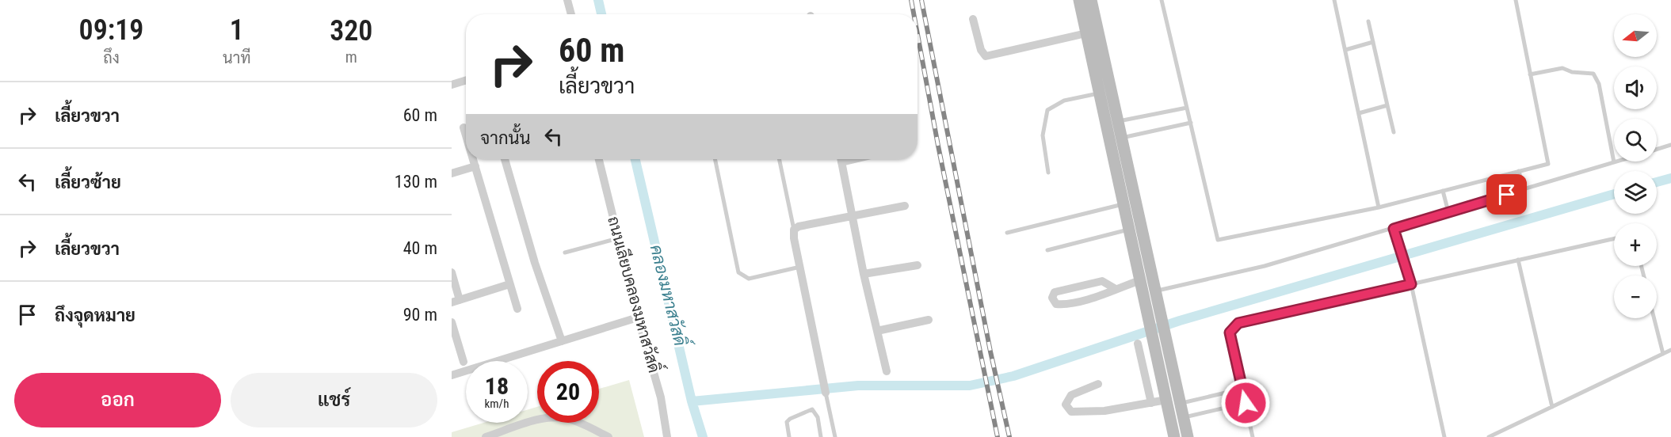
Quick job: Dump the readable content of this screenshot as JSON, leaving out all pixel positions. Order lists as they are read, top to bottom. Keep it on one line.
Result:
{"streets":{"street":["ถนนเลียบคลองมหาสวัสดิ์"]},"water":["คลองมหาสวัสดิ์"],"north":"left","page":{"eta":["09:19","ถึง","1","นาที","320","m"],"map_buttons":["+","−"],"turn":["60 m","เลี้ยวขวา"],"list":[{"name":"เลี้ยวขวา","value":"60 m"},{"name":"เลี้ยวซ้าย","value":"130 m"},{"name":"เลี้ยวขวา","value":"40 m"},{"name":"ถึงจุดหมาย","value":"90 m"}],"then":"จากนั้น","speed":"18 km/h","limit":"20","buttons":["ออก","แชร์"]}}
